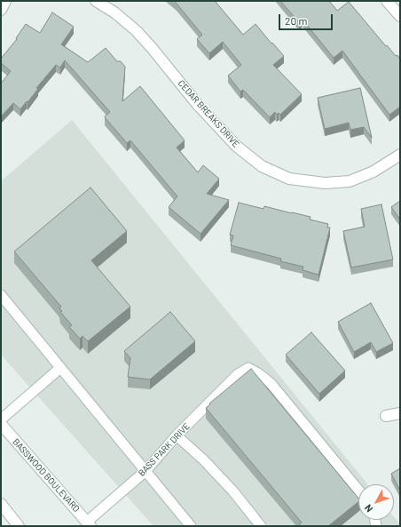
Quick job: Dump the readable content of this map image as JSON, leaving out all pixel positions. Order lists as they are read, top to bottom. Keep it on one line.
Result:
{"streets":{"street":["CEDAR BREAKS DRIVE","BASSWOOD BOULEVARD"],"lane":["BASS PARK DRIVE"]},"crossings":[["BASS PARK DRIVE","BASSWOOD BOULEVARD"]],"scale_bar":"20 m","north":"bottom left"}
